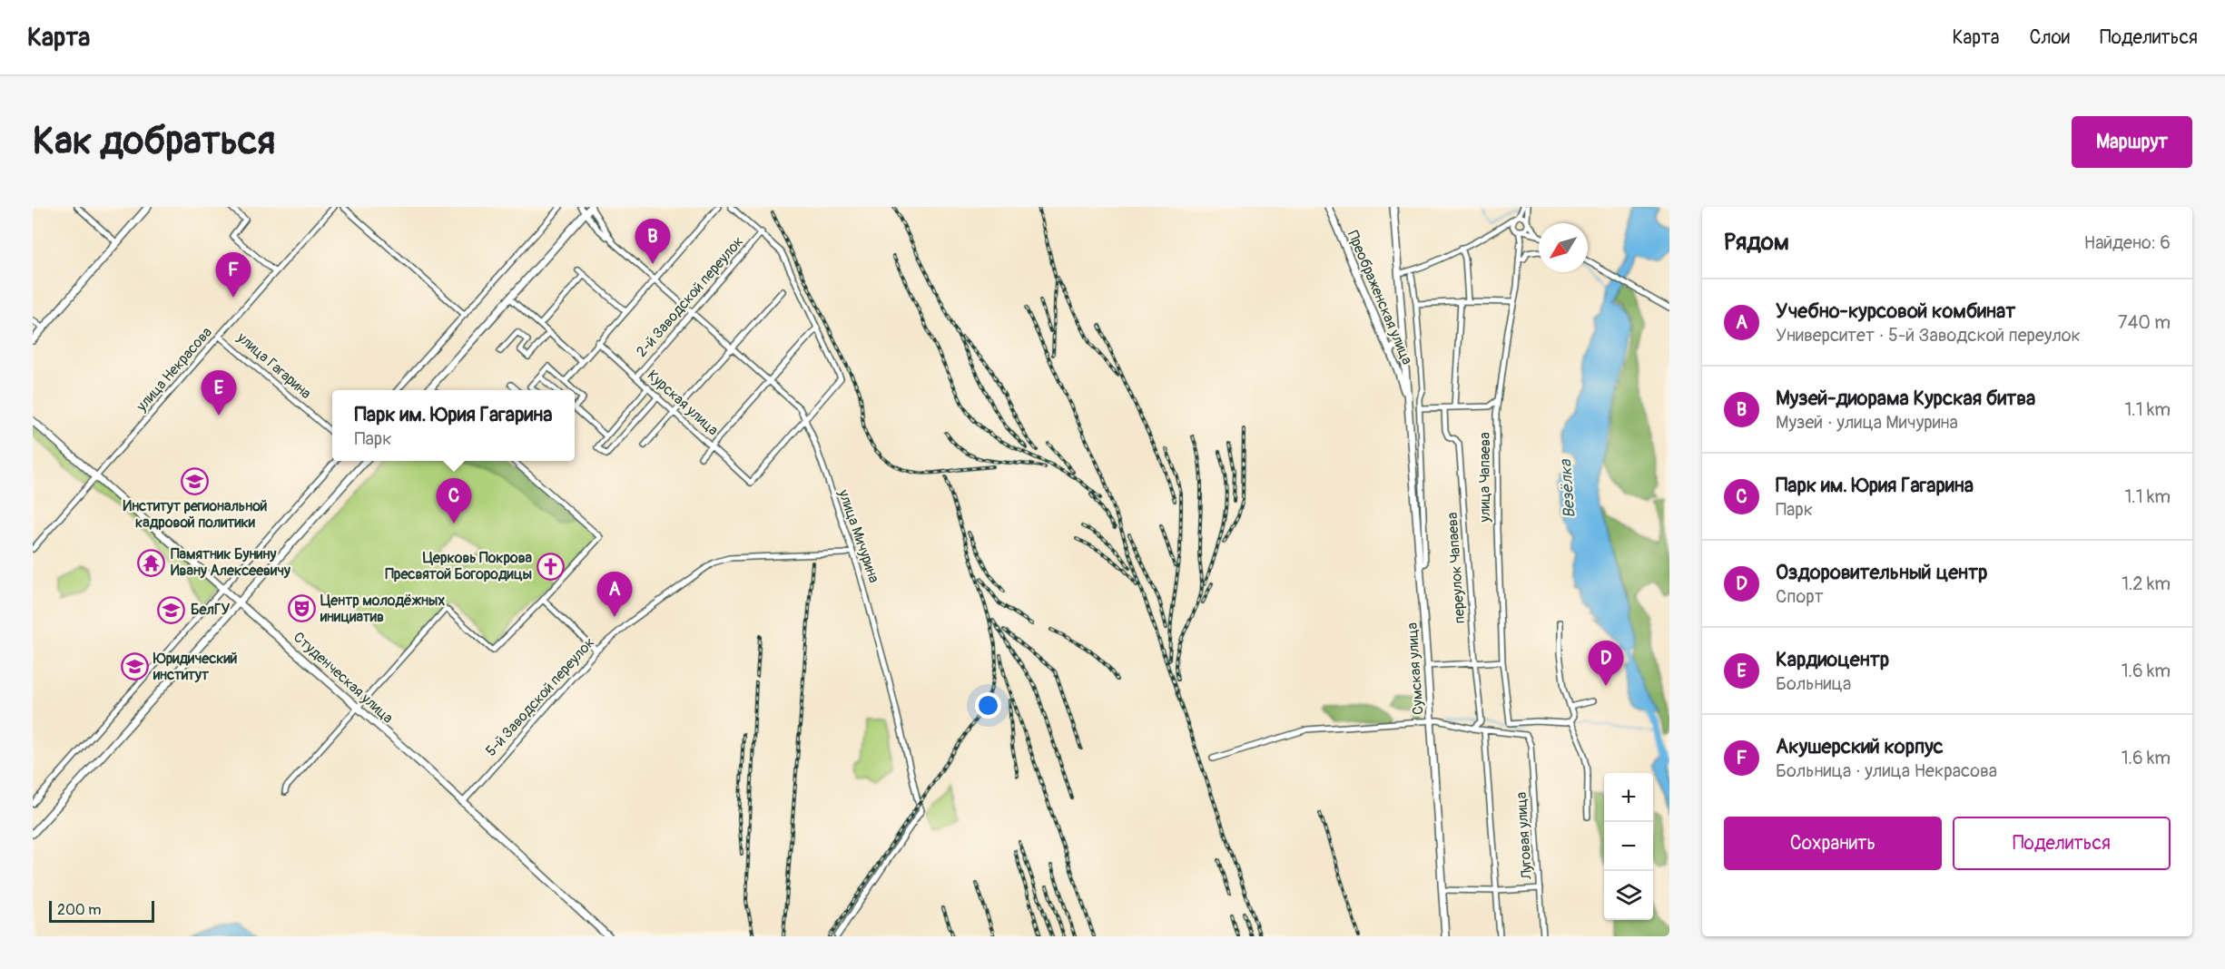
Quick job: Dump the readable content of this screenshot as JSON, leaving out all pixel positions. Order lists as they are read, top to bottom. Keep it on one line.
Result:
{"streets":{"main road":["Преображенская улица","Сумская улица","Студенческая улица"],"street":["2-й Заводской переулок","улица Гагарина","улица Некрасова","Курская улица","улица Чапаева","улица Мичурина","переулок Чапаева","5-й Заводской переулок","Луговая улица"]},"crossings":[["2-й Заводской переулок","Курская улица"],["2-й Заводской переулок","улица Мичурина"],["Преображенская улица","Сумская улица"],["улица Гагарина","улица Некрасова"],["улица Некрасова","Студенческая улица"],["Курская улица","улица Мичурина"],["улица Мичурина","5-й Заводской переулок"],["Студенческая улица","5-й Заводской переулок"]],"water":["Везёлка"],"places":{"school or university":["Институт региональной кадровой политики","БелГУ","Юридический институт"],"temple":["Памятник Бунину Ивану Алексеевичу"],"church":["Церковь Покрова Пресвятой Богородицы"],"theatre":["Центр молодёжных инициатив"]},"scale_bar":"200 m","north":"bottom left","page":{"header":"Карта","nav":["Карта","Слои","Поделиться"],"buttons":["Маршрут",["Сохранить","Поделиться"]],"title":"Как добраться","heading":["Рядом","Найдено: 6"],"pins":["B","F","E","C","A","D"],"list":[{"mark":"A","name":"Учебно-курсовой комбинат","note":"Университет · 5-й Заводской переулок","value":"740 m"},{"mark":"B","name":"Музей-диорама Курская битва","note":"Музей · улица Мичурина","value":"1.1 km"},{"mark":"C","name":"Парк им. Юрия Гагарина","note":"Парк","value":"1.1 km"},{"mark":"D","name":"Оздоровительный центр","note":"Спорт","value":"1.2 km"},{"mark":"E","name":"Кардиоцентр","note":"Больница","value":"1.6 km"},{"mark":"F","name":"Акушерский корпус","note":"Больница · улица Некрасова","value":"1.6 km"}],"popup":["Парк им. Юрия Гагарина","Парк"],"map_buttons":["+","−"],"scale":"200 m"}}
